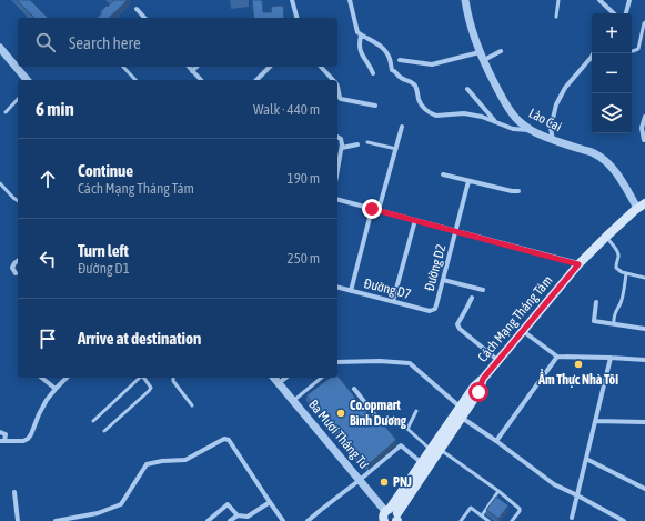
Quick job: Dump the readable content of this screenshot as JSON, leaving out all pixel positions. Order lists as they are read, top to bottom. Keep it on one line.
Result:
{"streets":{"main road":["Cách Mạng Tháng Tám"],"street":["Lào Cai","Đường D2","Đường D7","Ba Mươi Tháng Tư"]},"crossings":[["Lào Cai","Cách Mạng Tháng Tám"],["Đường D2","Đường D7"],["Cách Mạng Tháng Tám","Ba Mươi Tháng Tư"]],"places":["Ẩm Thực Nhà Tôi","Co.opmart Bình Dương","PNJ"],"page":{"map_buttons":["+","−"],"search":"Search here","heading":["6 min","Walk · 440 m"],"list":[["Continue","Cách Mạng Tháng Tám","190 m"],["Turn left","Đường D1","250 m"],"Arrive at destination"]}}
